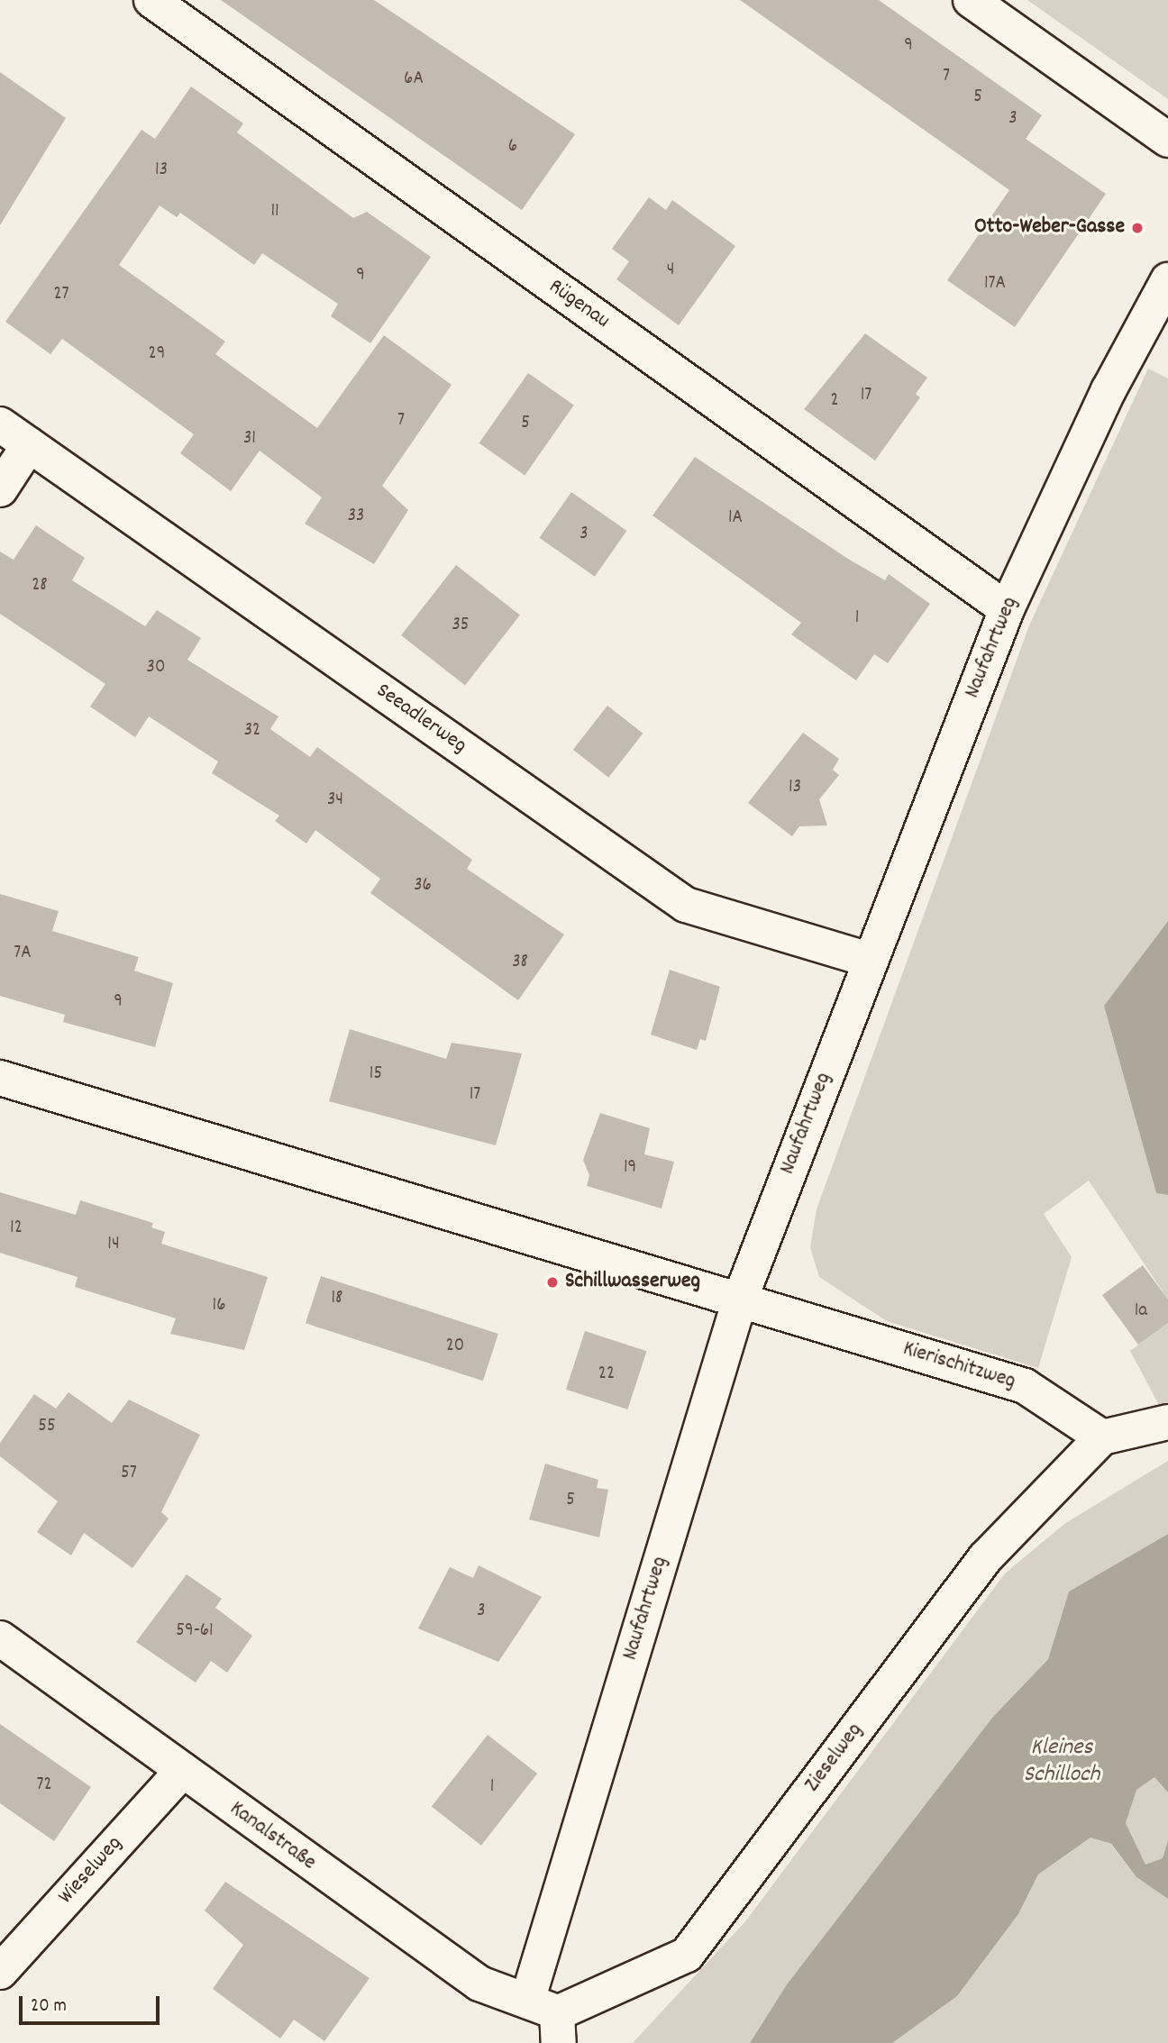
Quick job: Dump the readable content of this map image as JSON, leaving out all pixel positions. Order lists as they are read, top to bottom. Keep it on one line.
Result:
{"streets":{"street":["Rügenau","Naufahrtweg","Seeadlerweg","Kierischitzweg","Zieselweg","Kanalstraße","Wieselweg"]},"crossings":[["Rügenau","Naufahrtweg"],["Naufahrtweg","Seeadlerweg"],["Naufahrtweg","Kierischitzweg"],["Naufahrtweg","Zieselweg"],["Naufahrtweg","Kanalstraße"],["Kierischitzweg","Zieselweg"],["Zieselweg","Kanalstraße"],["Kanalstraße","Wieselweg"]],"water":["Kleines Schilloch"],"places":["Otto-Weber-Gasse","Schillwasserweg"],"house_numbers":["9","7","6A","5","3","6","13","11","4","9","17A","27","29","17","2","7","5","31","33","1A","3","28","1","35","30","32","13","34","36","7A","38","9","15","17","19","12","14","18","16","1a","20","22","55","57","5","3","59-61","72","1"],"scale_bar":"20 m"}
